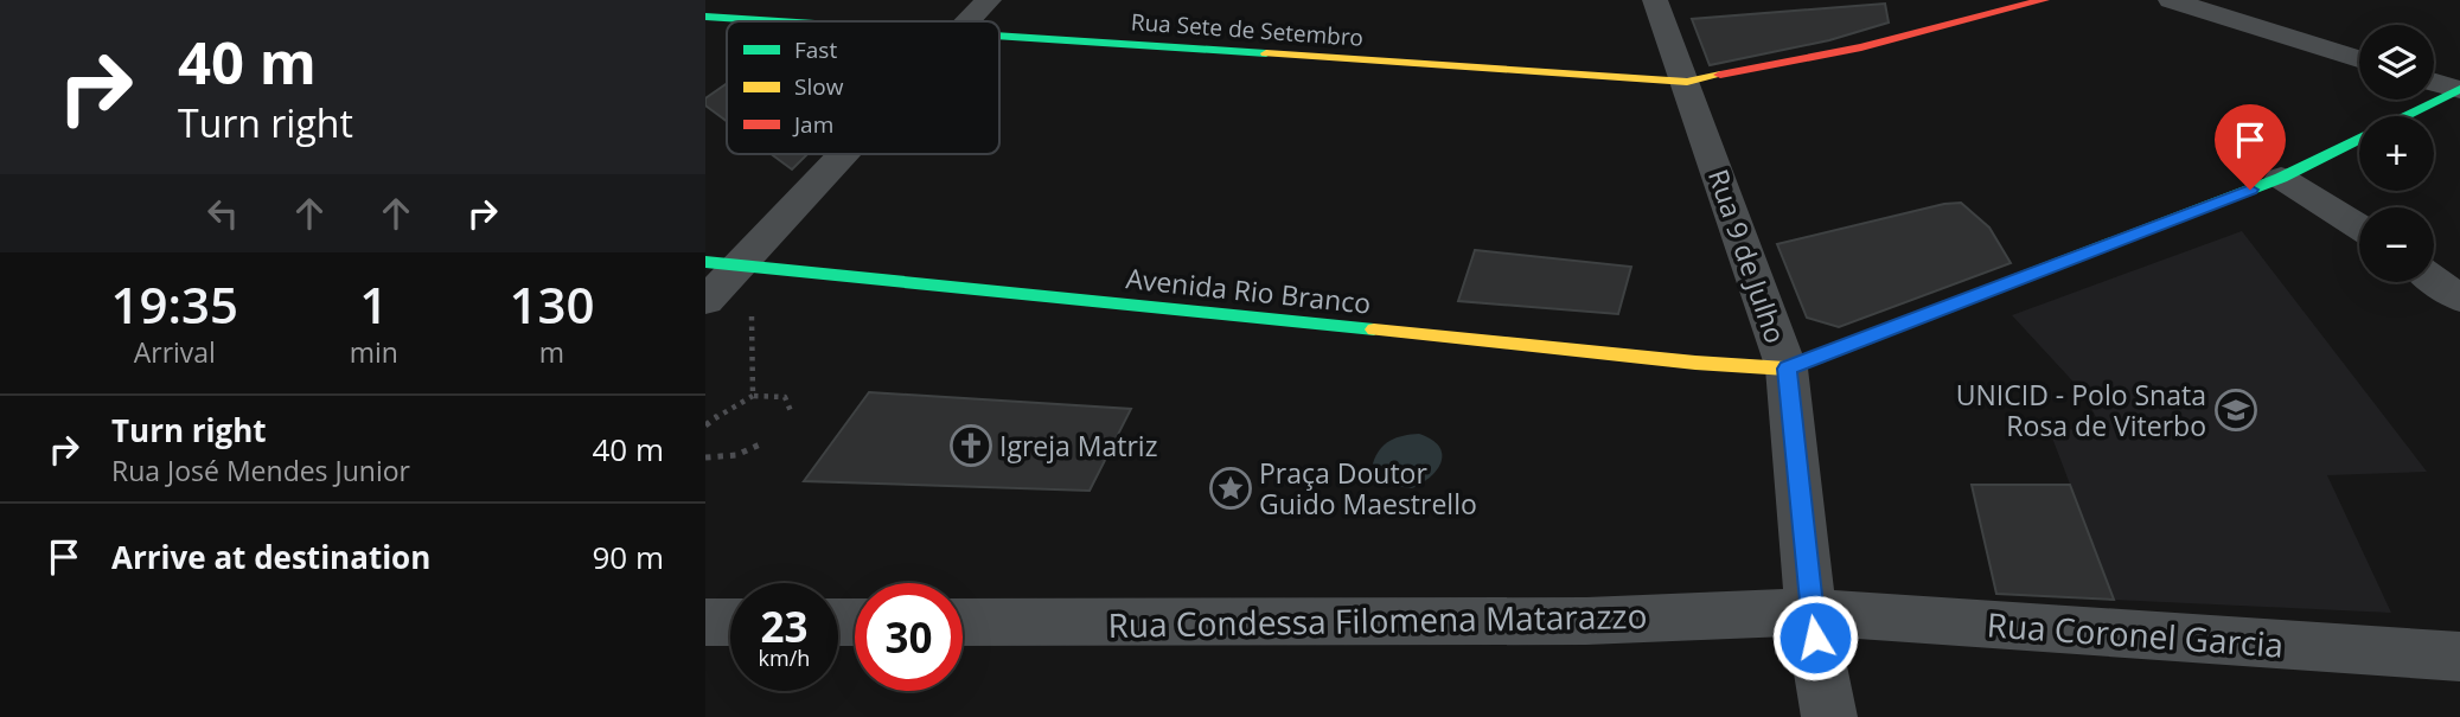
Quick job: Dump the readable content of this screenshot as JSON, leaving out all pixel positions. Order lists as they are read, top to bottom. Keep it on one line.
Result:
{"streets":{"main road":["Rua Sete de Setembro","Avenida Rio Branco"],"street":["Rua 9 de Julho","Rua Condessa Filomena Matarazzo","Rua Coronel Garcia"]},"crossings":[["Rua Sete de Setembro","Rua 9 de Julho"],["Rua 9 de Julho","Avenida Rio Branco"],["Rua 9 de Julho","Rua Condessa Filomena Matarazzo"],["Rua 9 de Julho","Rua Coronel Garcia"],["Rua Condessa Filomena Matarazzo","Rua Coronel Garcia"]],"places":{"school or university":["UNICID - Polo Snata Rosa de Viterbo"],"church":["Igreja Matriz"],"place":["Praça Doutor Guido Maestrello"]},"legend":["Fast","Slow","Jam"],"page":{"turn":["40 m","Turn right"],"map_buttons":["+","−"],"eta":["19:35","Arrival","1","min","130","m"],"list":[{"name":"Turn right","note":"Rua José Mendes Junior","value":"40 m"},{"name":"Arrive at destination","value":"90 m"}],"speed":"23 km/h","limit":"30"}}
